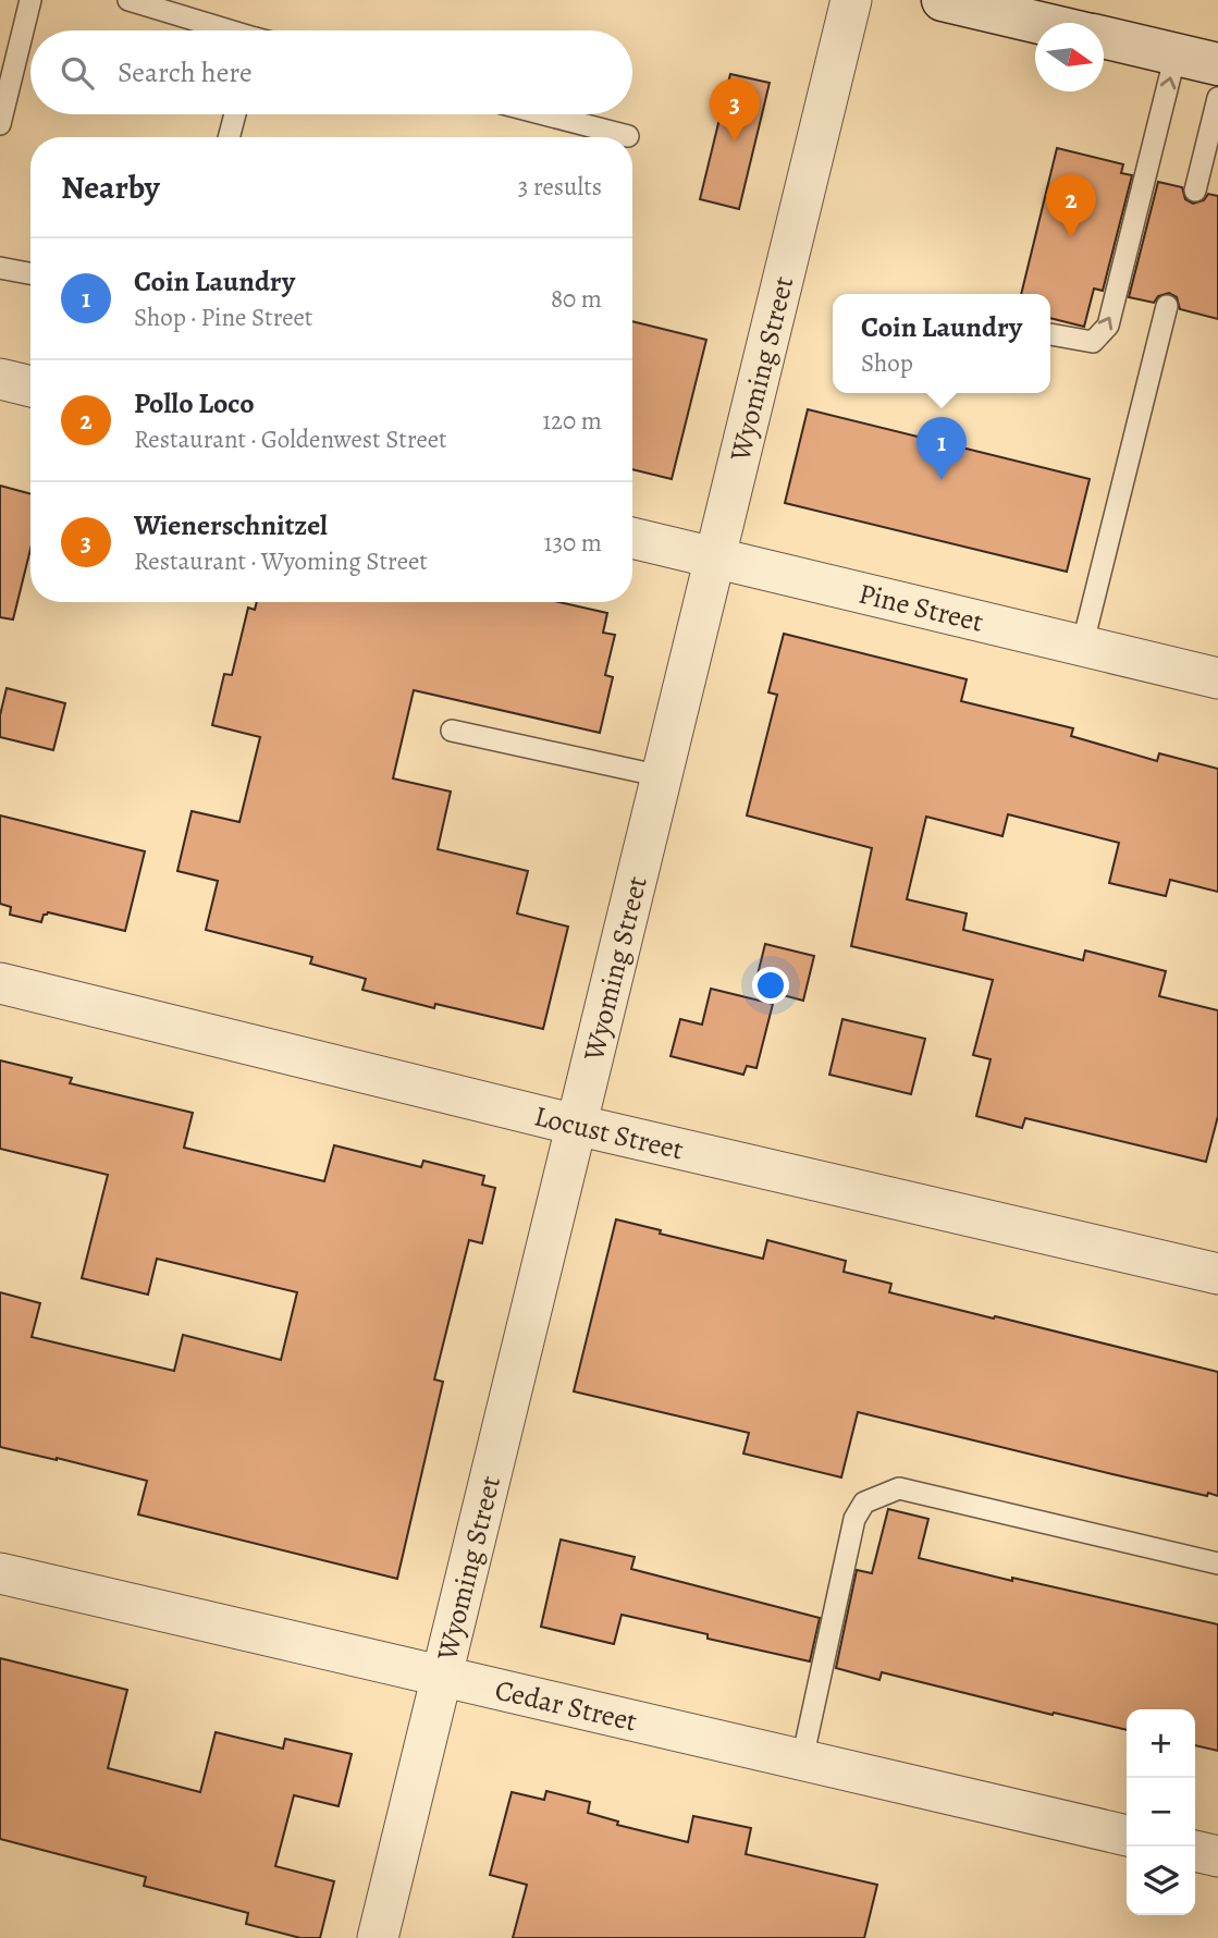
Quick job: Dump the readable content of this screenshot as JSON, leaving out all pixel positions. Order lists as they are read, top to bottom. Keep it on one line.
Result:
{"streets":{"street":["Wyoming Street","Pine Street","Locust Street","Cedar Street"]},"crossings":[["Wyoming Street","Pine Street"],["Wyoming Street","Locust Street"],["Wyoming Street","Cedar Street"]],"north":"right","page":{"search":"Search here","pins":["3","2","1"],"heading":["Nearby","3 results"],"list":[{"mark":"1","name":"Coin Laundry","note":"Shop · Pine Street","value":"80 m"},{"mark":"2","name":"Pollo Loco","note":"Restaurant · Goldenwest Street","value":"120 m"},{"mark":"3","name":"Wienerschnitzel","note":"Restaurant · Wyoming Street","value":"130 m"}],"popup":["Coin Laundry","Shop"],"map_buttons":["+","−"]}}
